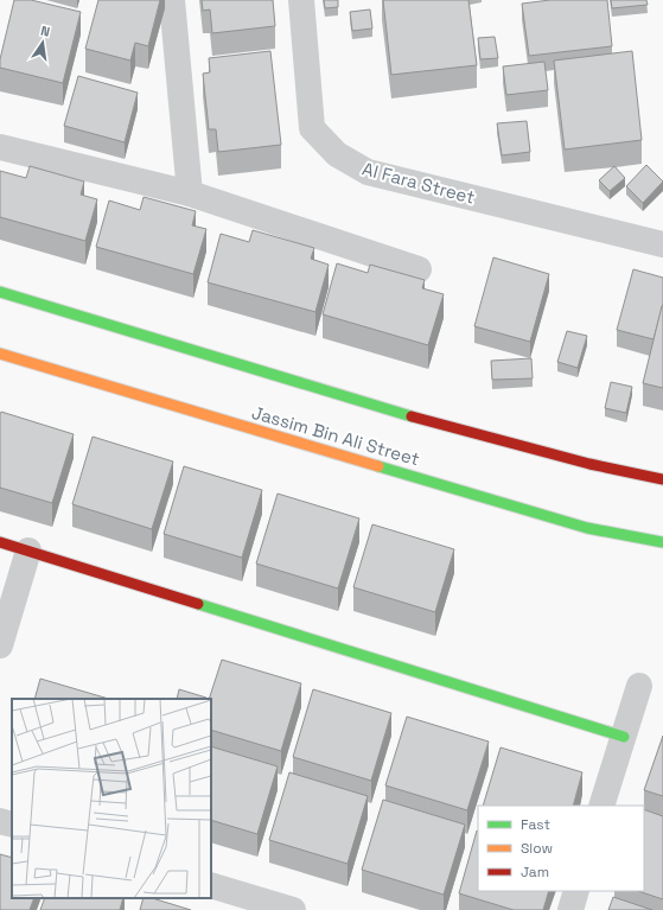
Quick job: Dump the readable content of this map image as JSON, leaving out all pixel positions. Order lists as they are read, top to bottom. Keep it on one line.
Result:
{"streets":{"street":["Al Fara Street","Jassim Bin Ali Street"]},"legend":["Fast","Slow","Jam"],"north":"top"}
